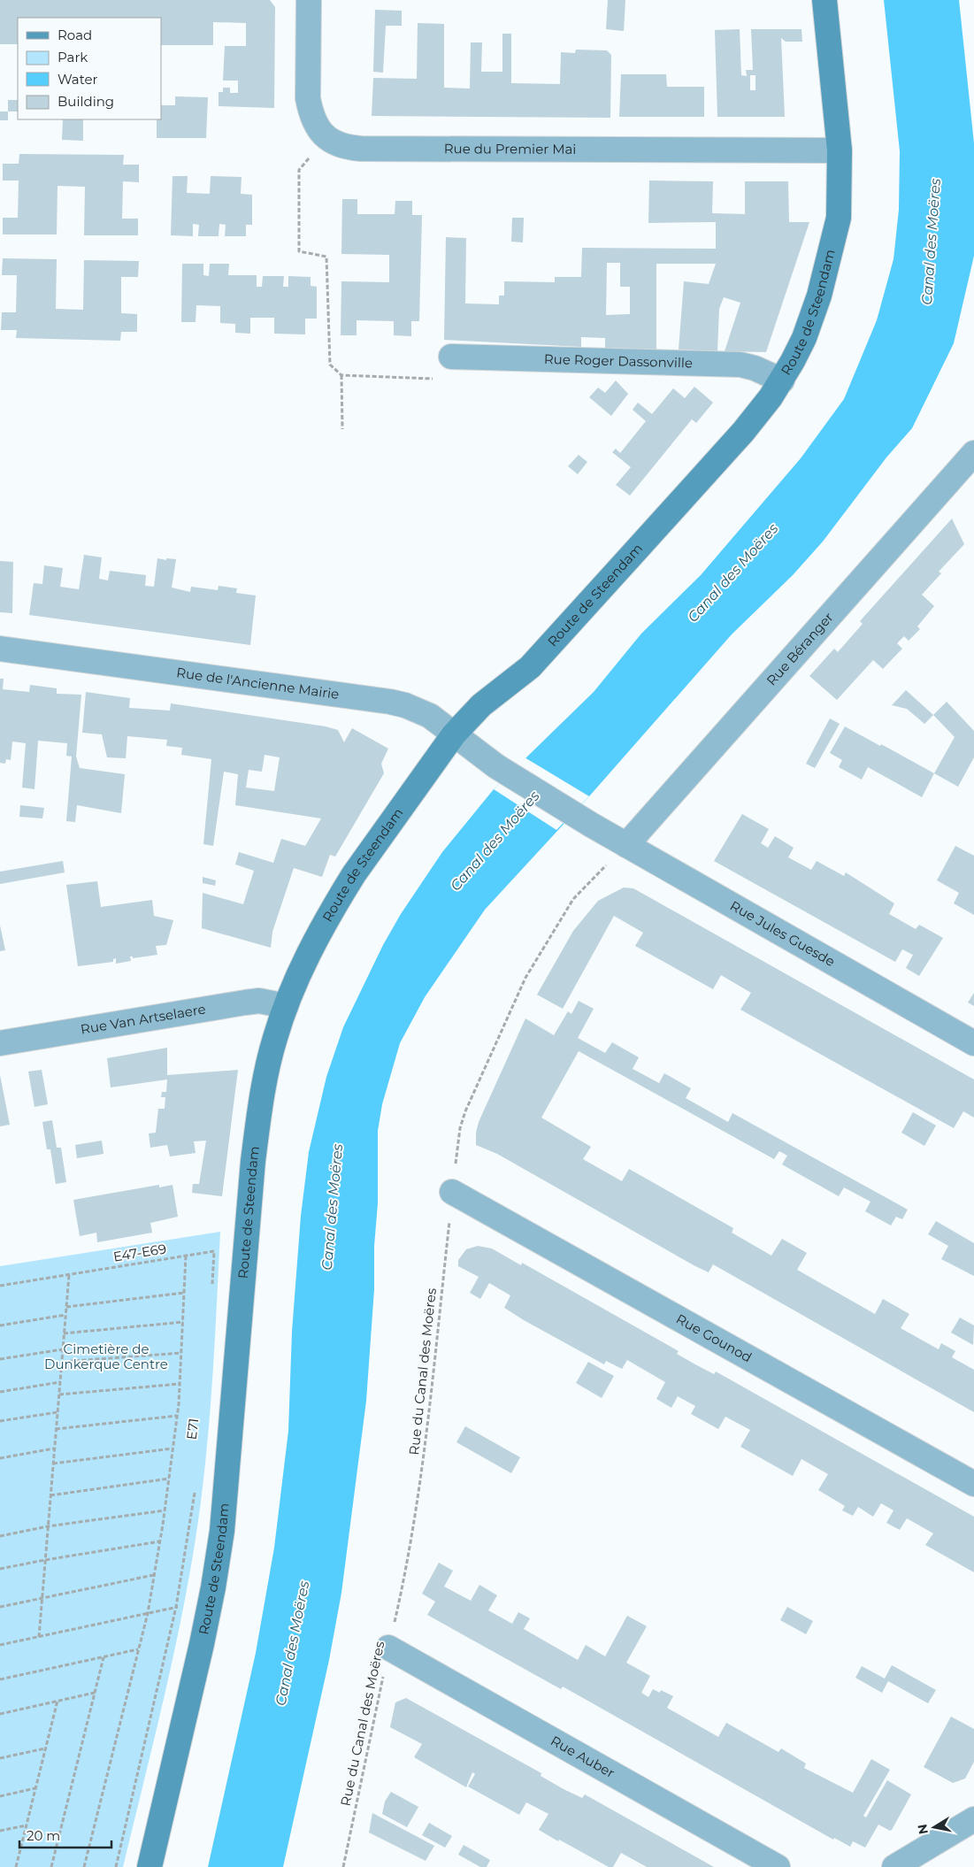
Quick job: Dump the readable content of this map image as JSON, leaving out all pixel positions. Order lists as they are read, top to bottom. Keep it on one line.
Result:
{"streets":{"street":["Rue du Premier Mai","Route de Steendam","Rue Roger Dassonville","Rue Béranger","Rue de l'Ancienne Mairie","Rue Jules Guesde","Rue Van Artselaere","Rue Gounod","Rue Auber"],"path":["E47-E69","Rue du Canal des Moëres"]},"crossings":[["Rue du Premier Mai","Route de Steendam"],["Route de Steendam","Rue Roger Dassonville"],["Route de Steendam","Rue de l'Ancienne Mairie"],["Route de Steendam","Rue Van Artselaere"],["Rue Béranger","Rue Jules Guesde"],["Rue Béranger","Rue du Canal des Moëres"],["Rue de l'Ancienne Mairie","Rue Jules Guesde"],["Rue Jules Guesde","Rue du Canal des Moëres"],["Rue Gounod","Rue du Canal des Moëres"],["Rue du Canal des Moëres","Rue Auber"]],"water":["Canal des Moëres"],"parks":["Cimetière de Dunkerque Centre"],"legend":["Road","Park","Water","Building"],"scale_bar":"20 m","north":"left"}
